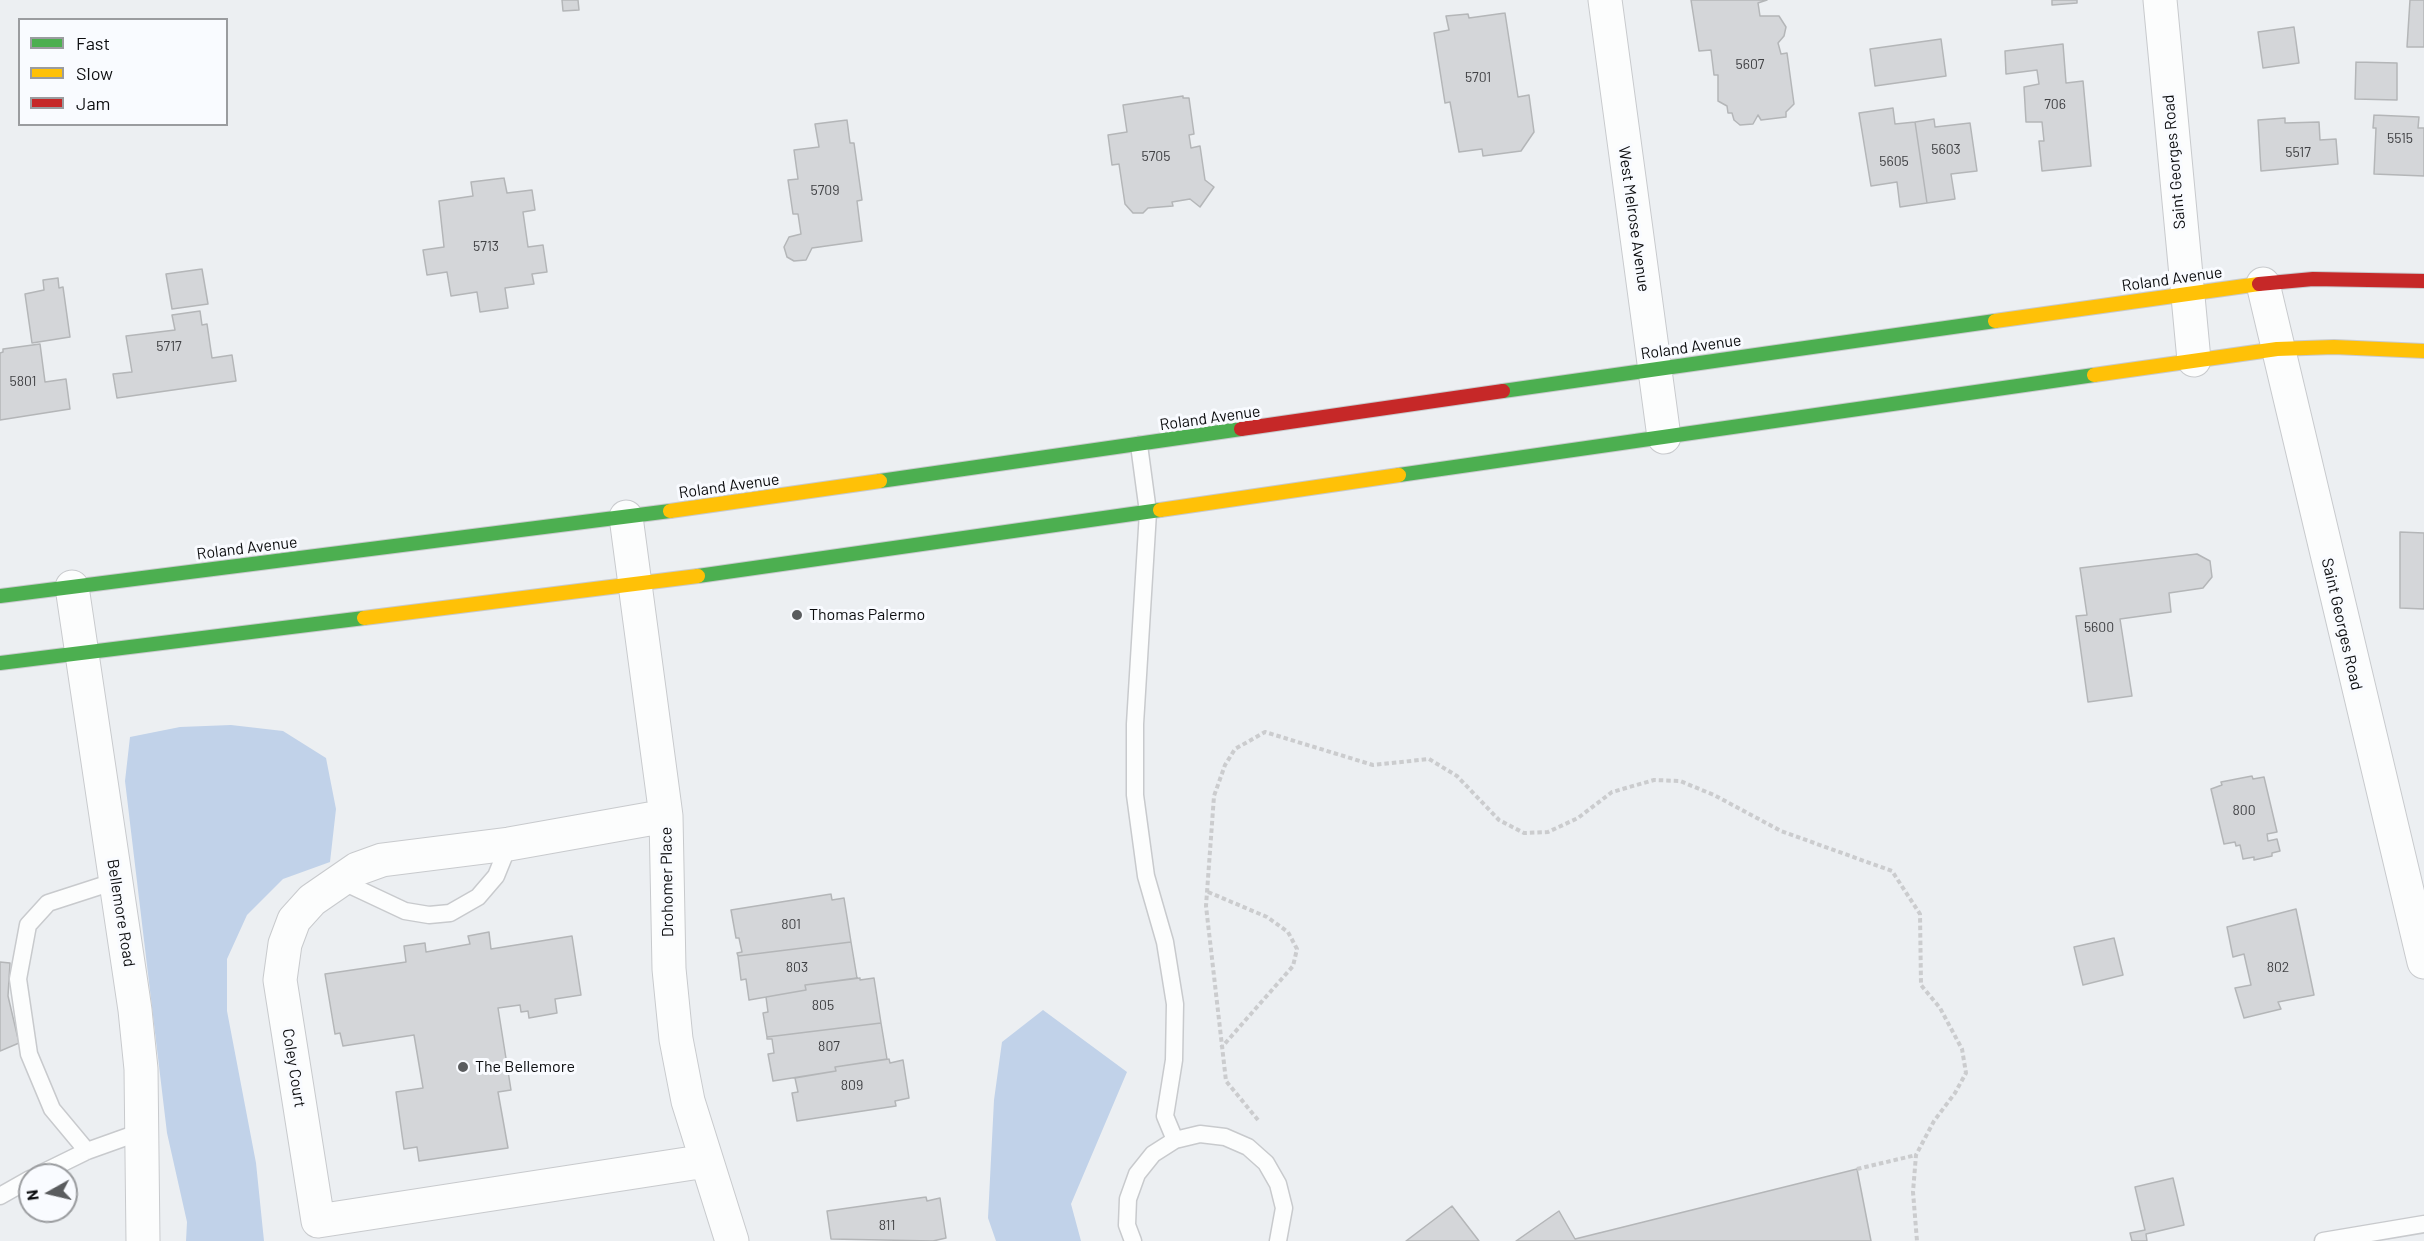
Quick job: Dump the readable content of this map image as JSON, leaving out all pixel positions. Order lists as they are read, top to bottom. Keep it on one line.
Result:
{"streets":{"street":["Saint Georges Road","West Melrose Avenue","Roland Avenue","Drohomer Place","Bellemore Road","Coley Court"]},"crossings":[["Saint Georges Road","Roland Avenue"],["West Melrose Avenue","Roland Avenue"],["Roland Avenue","Drohomer Place"],["Roland Avenue","Bellemore Road"],["Drohomer Place","Coley Court"]],"places":["Thomas Palermo","The Bellemore"],"house_numbers":["5607","5701","706","5515","5603","5517","5705","5605","5709","5713","5717","5801","5600","800","801","803","802","805","807","809","811"],"legend":["Fast","Slow","Jam"],"north":"left"}
